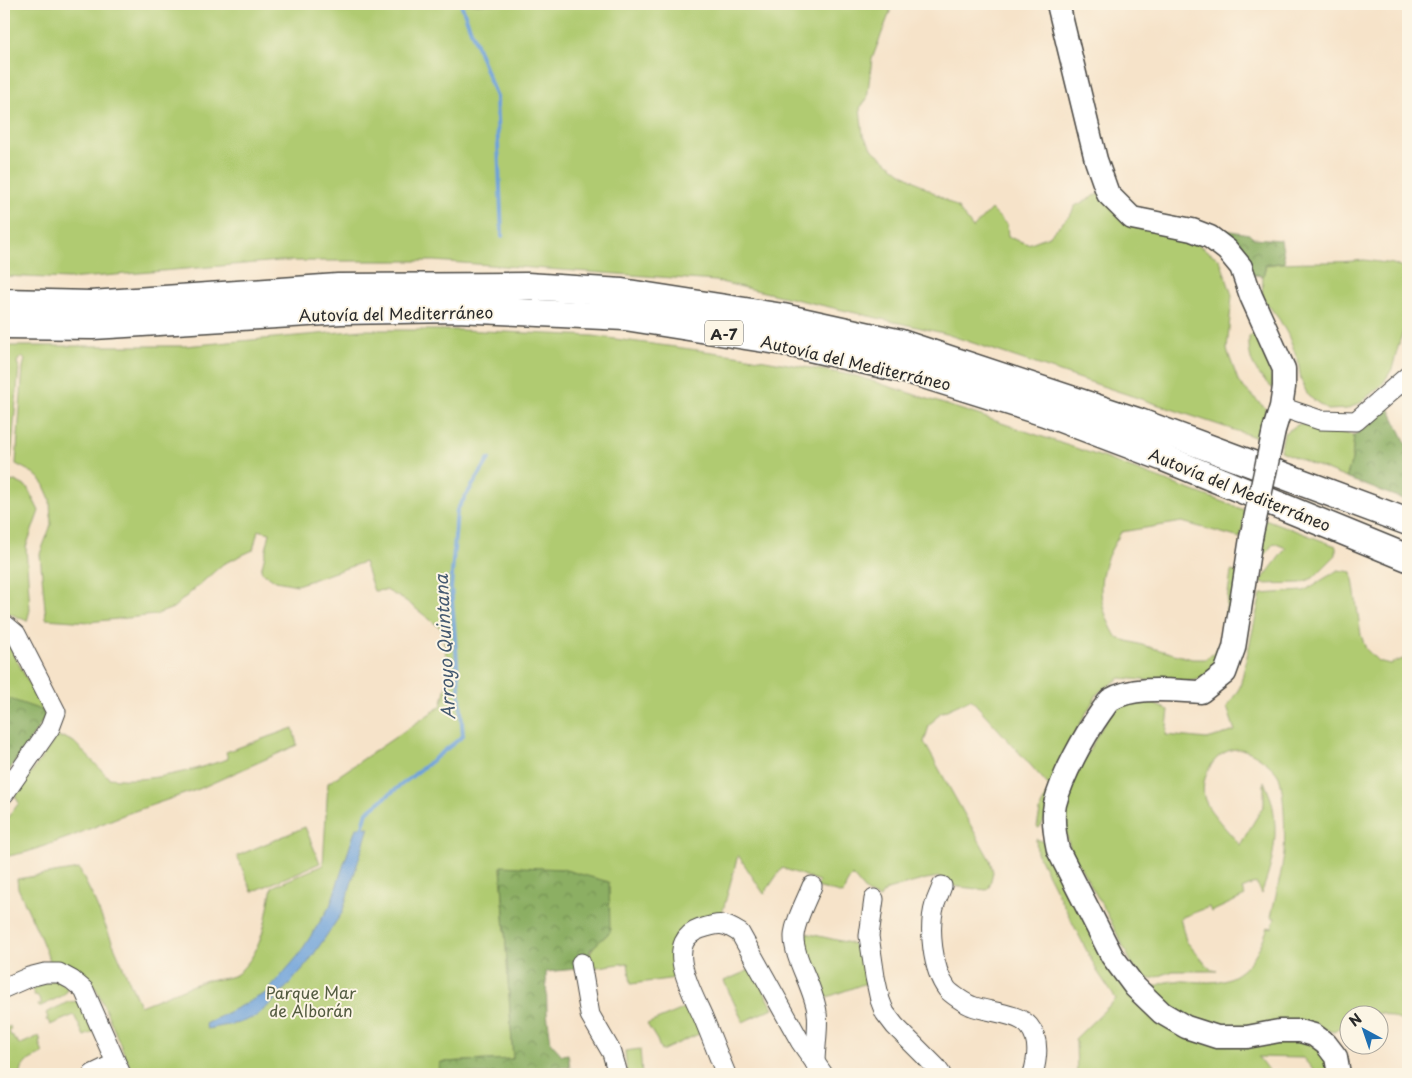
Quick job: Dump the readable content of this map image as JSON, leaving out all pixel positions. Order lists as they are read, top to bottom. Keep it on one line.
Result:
{"streets":{"highway":["Autovía del Mediterráneo","A-7"]},"water":["Arroyo Quintana"],"parks":["Parque Mar de Alborán"],"north":"top left"}
